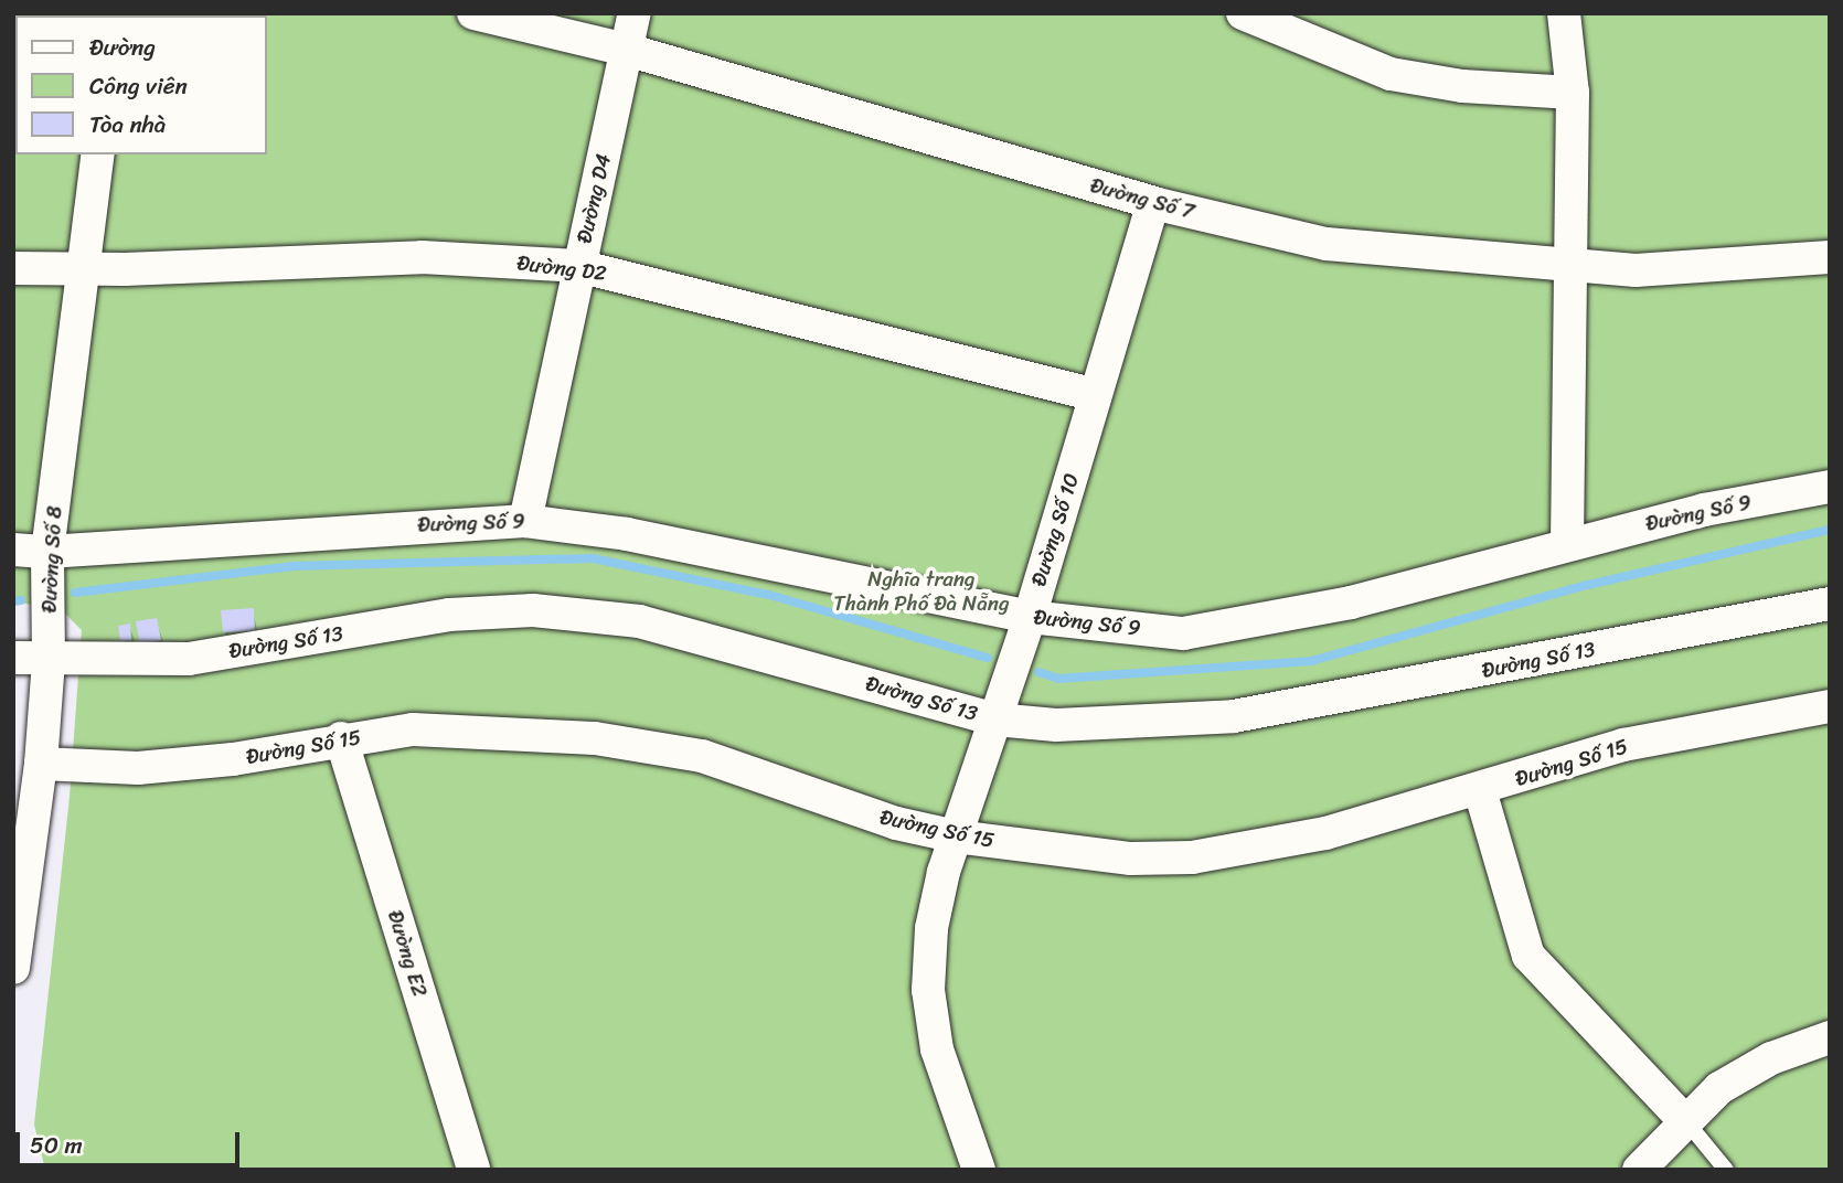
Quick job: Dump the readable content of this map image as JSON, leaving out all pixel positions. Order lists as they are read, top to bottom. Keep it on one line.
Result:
{"streets":{"street":["Đường D4","Đường Số 7","Đường D2","Đường Số 9","Đường Số 10","Đường Số 8","Đường Số 13","Đường Số 15","Đường E2"]},"crossings":[["Đường D4","Đường Số 7"],["Đường D4","Đường D2"],["Đường D4","Đường Số 9"],["Đường Số 7","Đường Số 10"],["Đường D2","Đường Số 10"],["Đường D2","Đường Số 8"],["Đường Số 9","Đường Số 10"],["Đường Số 9","Đường Số 8"],["Đường Số 10","Đường Số 13"],["Đường Số 10","Đường Số 15"],["Đường Số 8","Đường Số 13"],["Đường Số 8","Đường Số 15"],["Đường Số 15","Đường E2"]],"parks":["Nghĩa trang Thành Phố Đà Nẵng"],"legend":["Đường","Công viên","Tòa nhà"],"scale_bar":"50 m"}
